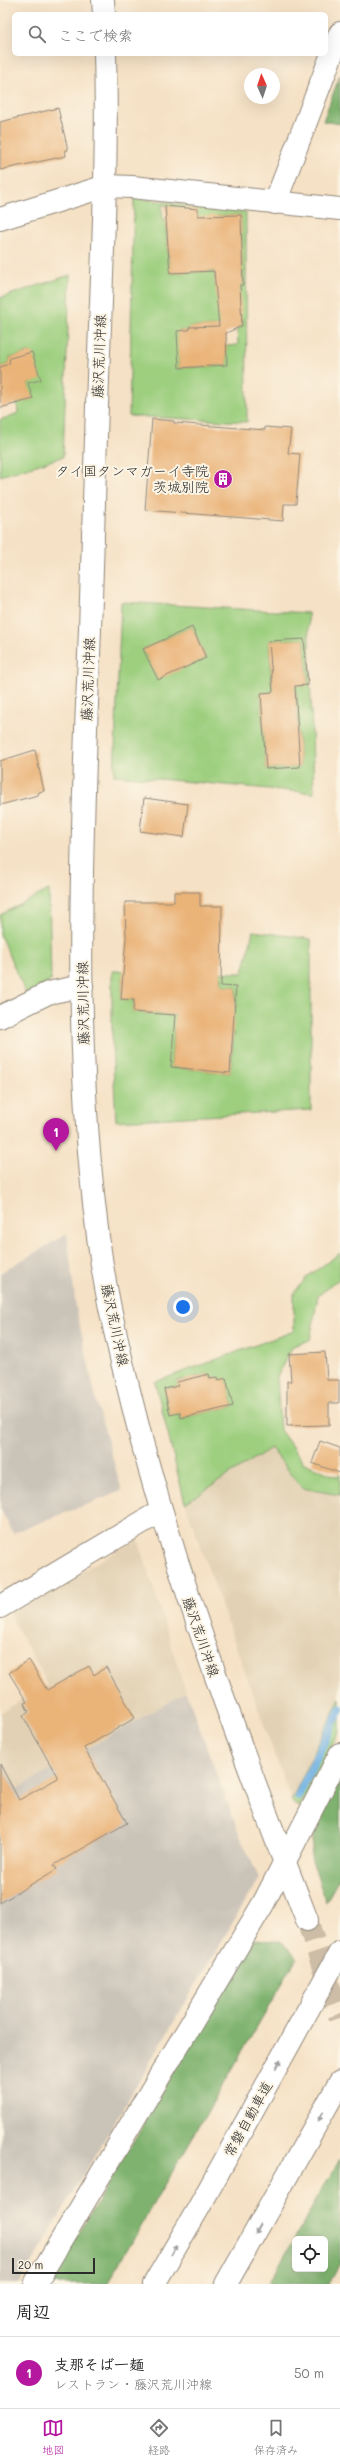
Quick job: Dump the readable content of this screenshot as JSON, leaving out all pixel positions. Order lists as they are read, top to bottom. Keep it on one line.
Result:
{"streets":{"main road":["藤沢荒川沖線","常磐自動車道"]},"places":{"building":["タイ国タンマガーイ寺院 茨城別院"]},"scale_bar":"20 m","north":"top","page":{"search":"ここで検索","pins":"1","scale":"20 m","heading":"周辺","list":[{"mark":"1","name":"支那そば一麺","note":"レストラン · 藤沢荒川沖線","value":"50 m"}],"nav":["地図","経路","保存済み"]}}
